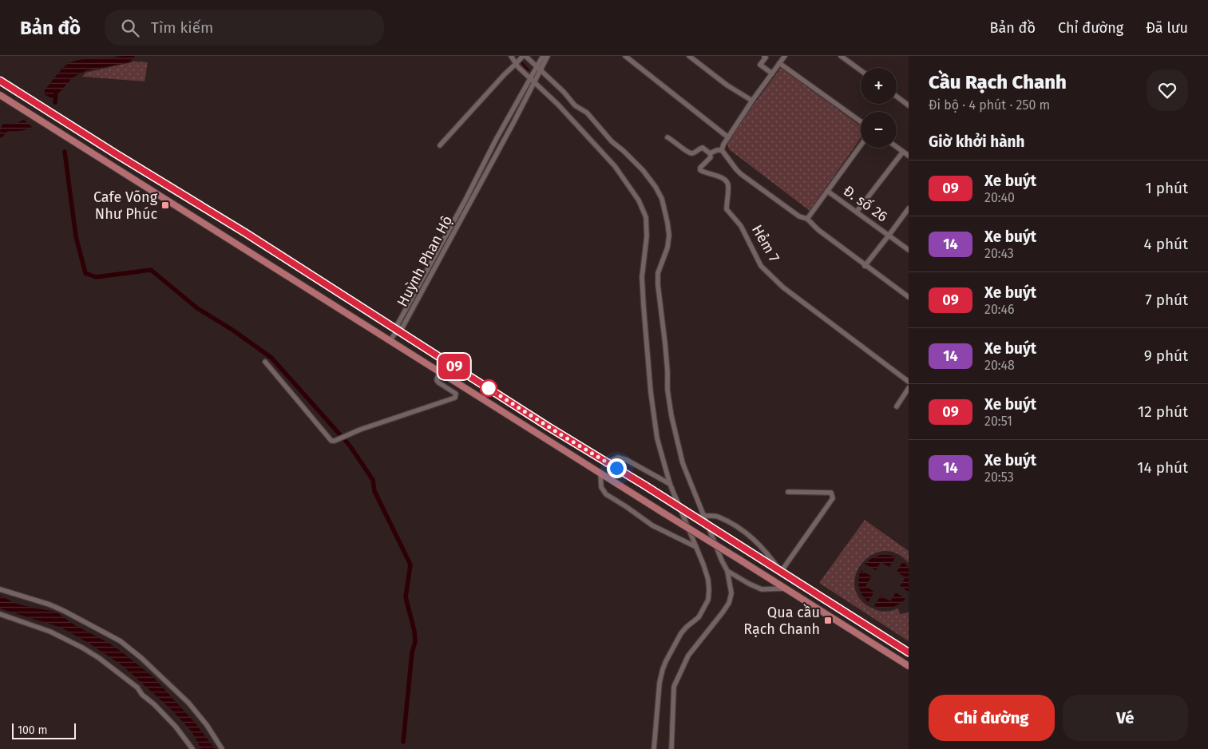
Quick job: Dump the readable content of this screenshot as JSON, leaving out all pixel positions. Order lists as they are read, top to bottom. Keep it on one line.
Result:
{"streets":{"street":["Đ. số 26","Hẻm 7","Huỳnh Phan Hộ"]},"places":{"transit":["Cafe Võng Như Phúc","Qua cầu Rạch Chanh"]},"lines":["bus line 09"],"scale_bar":"100 m","page":{"header":"Bản đồ","search":"Tìm kiếm","nav":["Bản đồ","Chỉ đường","Đã lưu"],"on_map":"09","heading":[["Cầu Rạch Chanh","Đi bộ · 4 phút · 250 m"],"Giờ khởi hành"],"map_buttons":["+","−"],"list":[{"mark":"09","name":"Xe buýt","note":"20:40","value":"1 phút"},{"mark":"14","name":"Xe buýt","note":"20:43","value":"4 phút"},{"mark":"09","name":"Xe buýt","note":"20:46","value":"7 phút"},{"mark":"14","name":"Xe buýt","note":"20:48","value":"9 phút"},{"mark":"09","name":"Xe buýt","note":"20:51","value":"12 phút"},{"mark":"14","name":"Xe buýt","note":"20:53","value":"14 phút"}],"buttons":["Chỉ đường","Vé"],"scale":"100 m"}}
